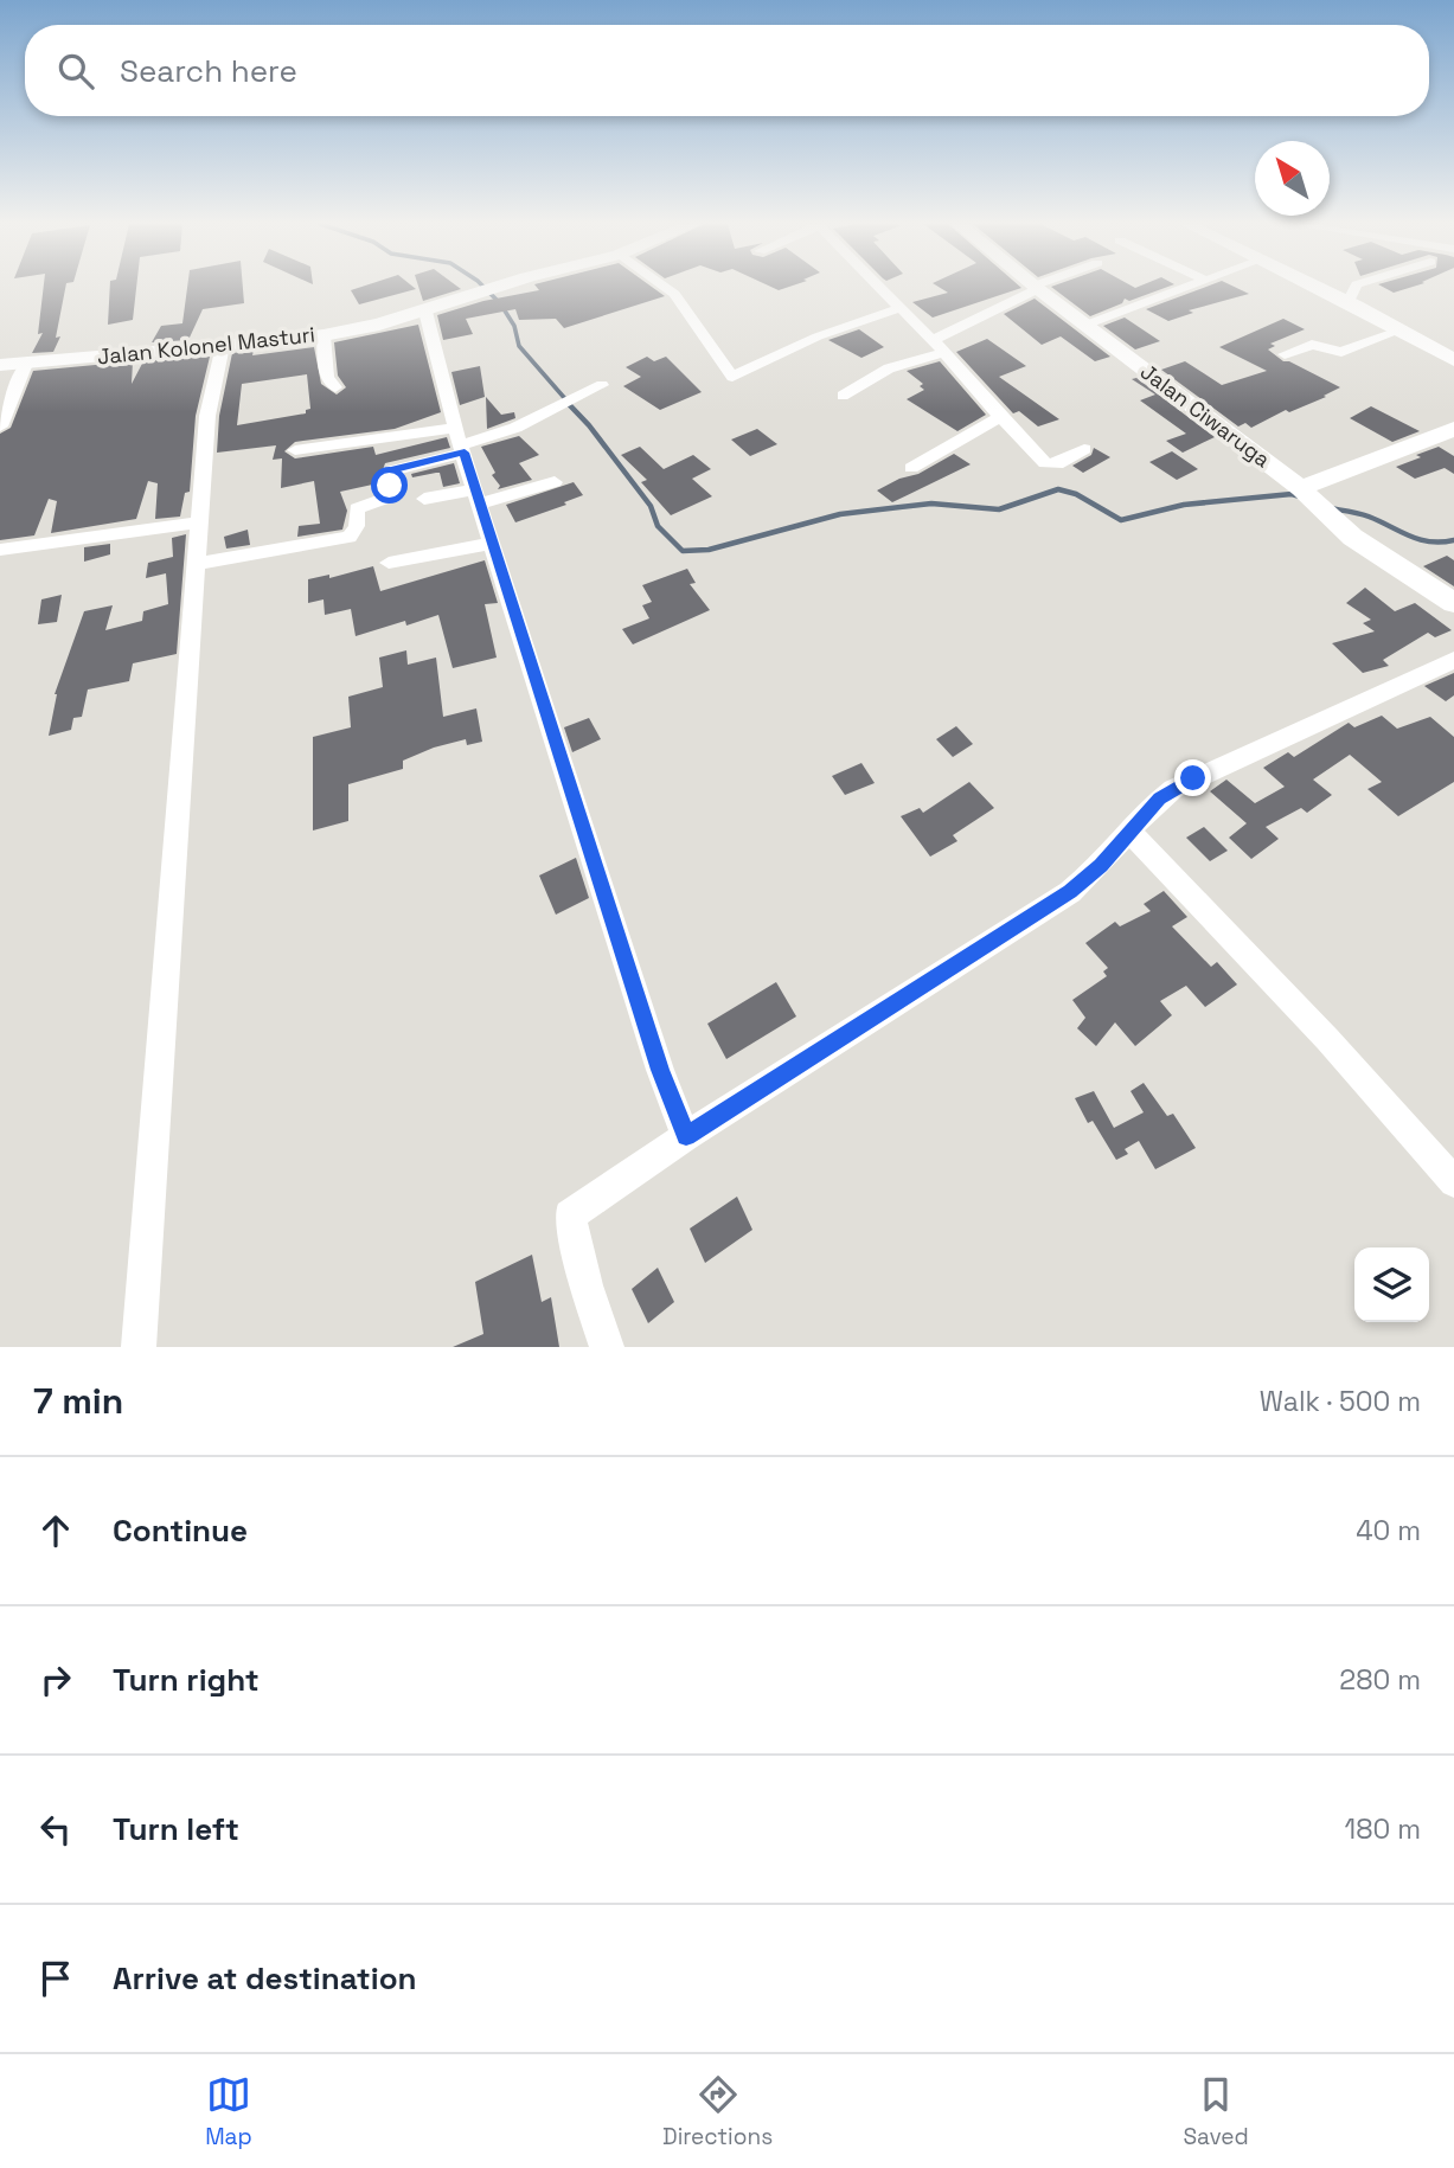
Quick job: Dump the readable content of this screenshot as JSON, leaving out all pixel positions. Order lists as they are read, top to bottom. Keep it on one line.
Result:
{"streets":{"main road":["Jalan Kolonel Masturi"],"street":["Jalan Ciwaruga"]},"north":"top left","page":{"search":"Search here","heading":["7 min","Walk · 500 m"],"list":[["Continue","40 m"],["Turn right","280 m"],["Turn left","180 m"],"Arrive at destination"],"nav":["Map","Directions","Saved"]}}
